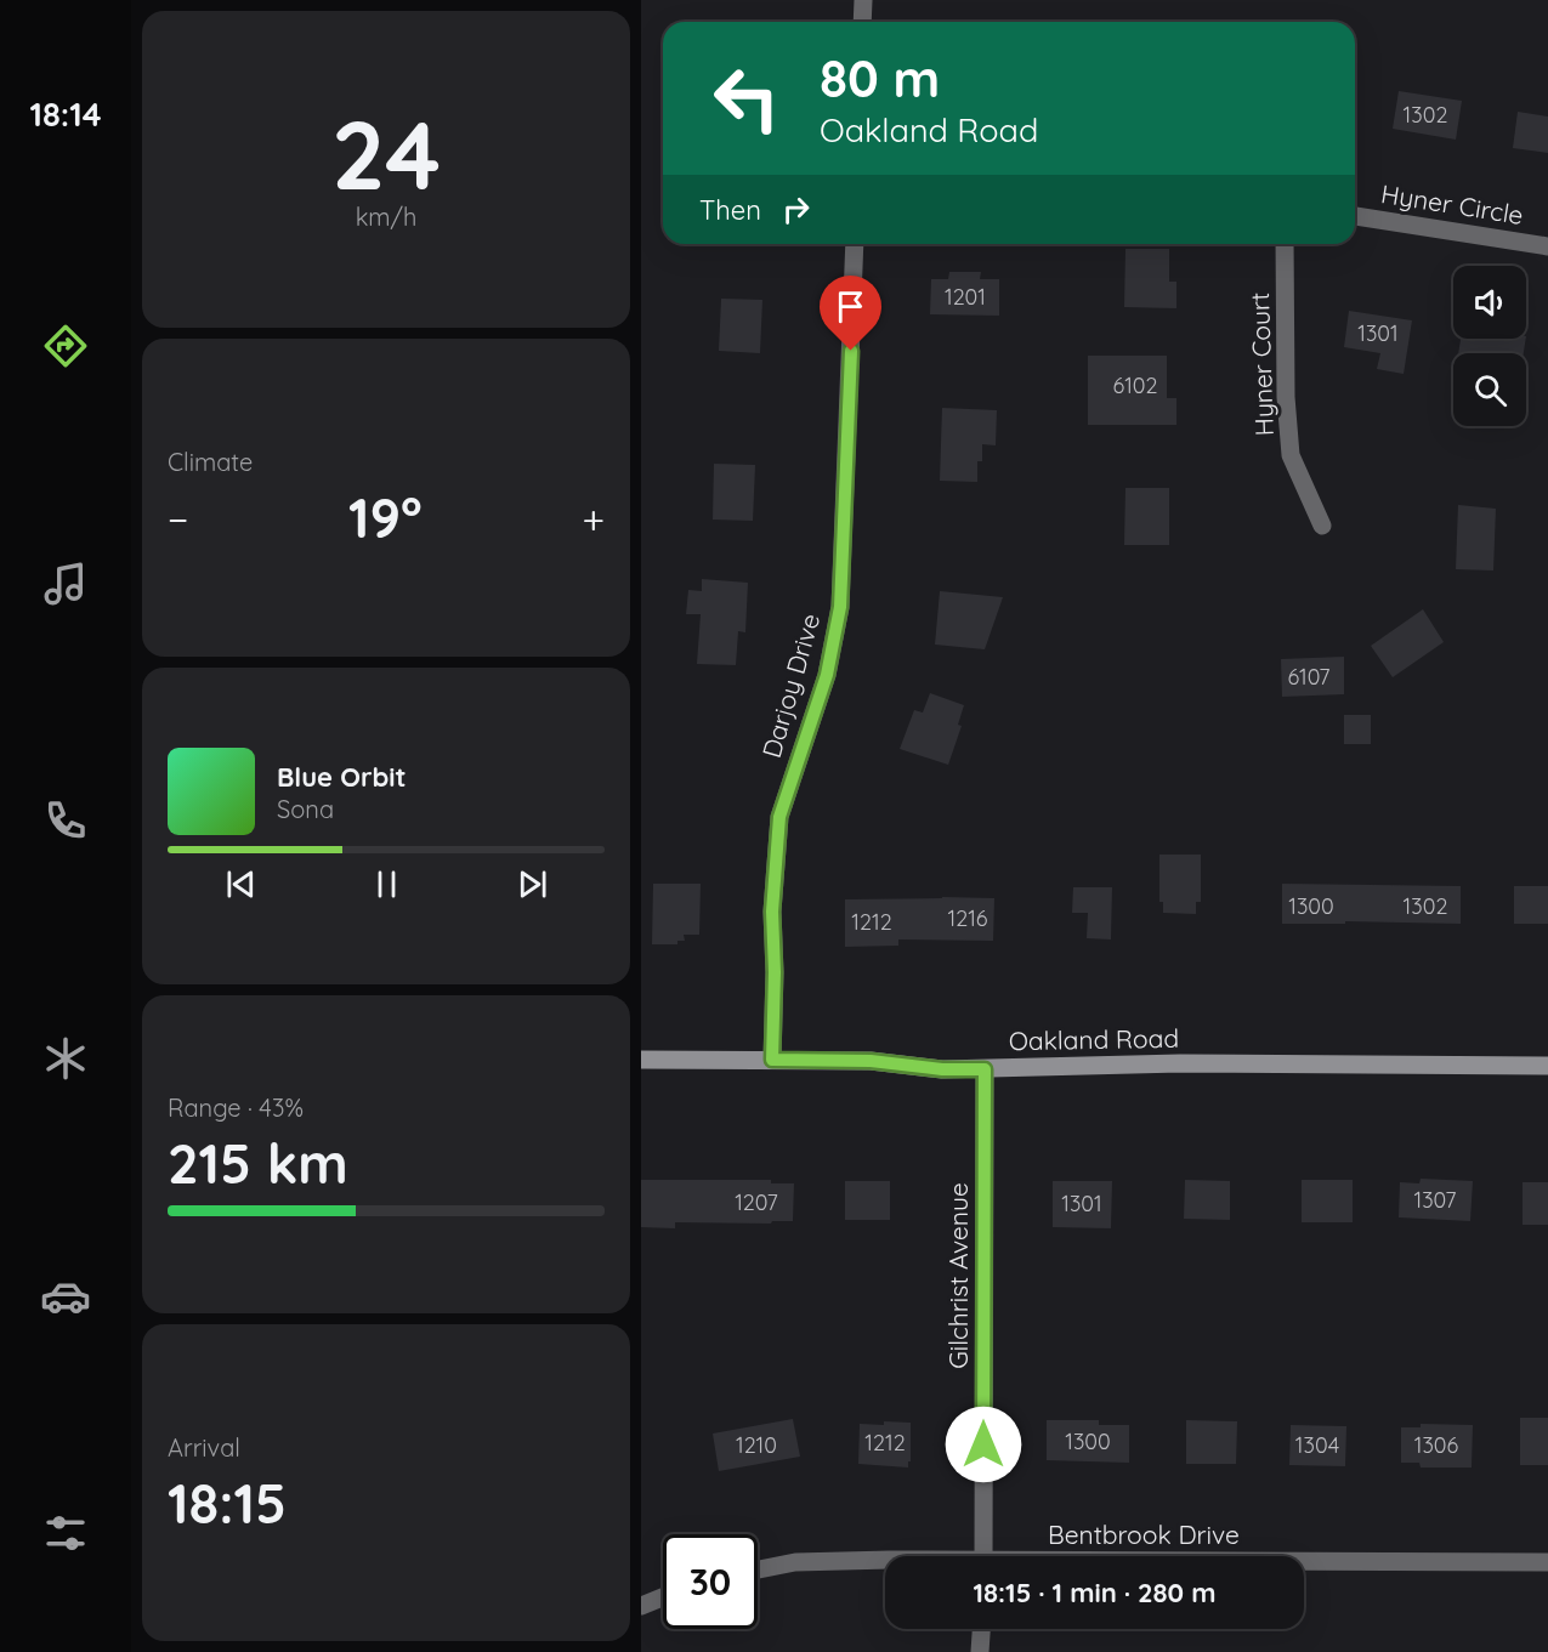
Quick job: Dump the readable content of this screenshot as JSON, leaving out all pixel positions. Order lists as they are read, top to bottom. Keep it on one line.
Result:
{"streets":{"street":["Hyner Circle","Hyner Court","Darjoy Drive","Oakland Road","Gilchrist Avenue","Bentbrook Drive"]},"crossings":[["Darjoy Drive","Oakland Road"],["Oakland Road","Gilchrist Avenue"]],"house_numbers":["1302","1201","1301","6102","6107","1300","1302","1216","1212","1307","1207","1301","1300","1212","1210","1304","1306"],"page":{"tabs":"18:14","tile":[["24","km/h"],"Climate",["Range · 43%","215 km"],["Arrival","18:15"]],"turn":["80 m","Oakland Road"],"then":"Then","heat":["−","19°","+"],"song":["Blue Orbit","Sona"],"limit":"30","trip":"18:15 · 1 min · 280 m"}}
